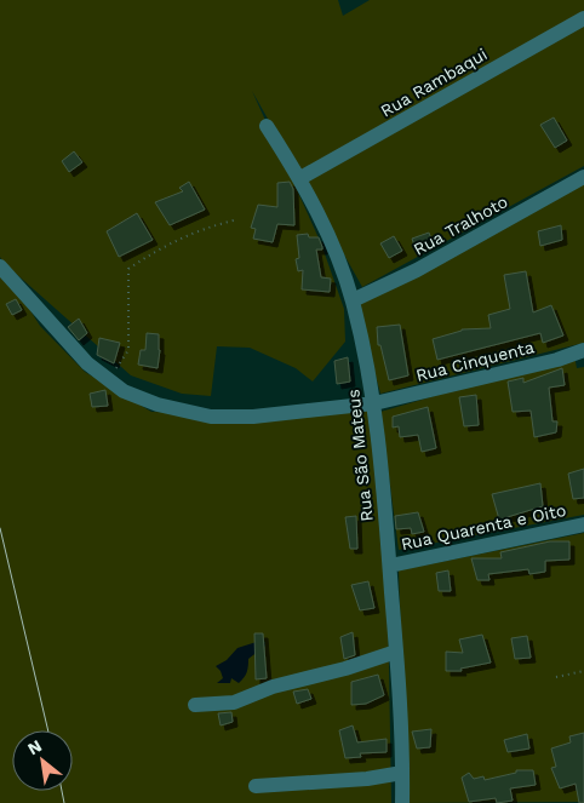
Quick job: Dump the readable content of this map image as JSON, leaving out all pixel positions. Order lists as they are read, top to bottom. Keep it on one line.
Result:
{"streets":{"street":["Rua Rambaqui","Rua Tralhoto","Rua Cinquenta","Rua São Mateus","Rua Quarenta e Oito"]},"crossings":[["Rua Rambaqui","Rua São Mateus"],["Rua Tralhoto","Rua São Mateus"],["Rua Cinquenta","Rua São Mateus"],["Rua São Mateus","Rua Quarenta e Oito"]],"north":"top left"}
